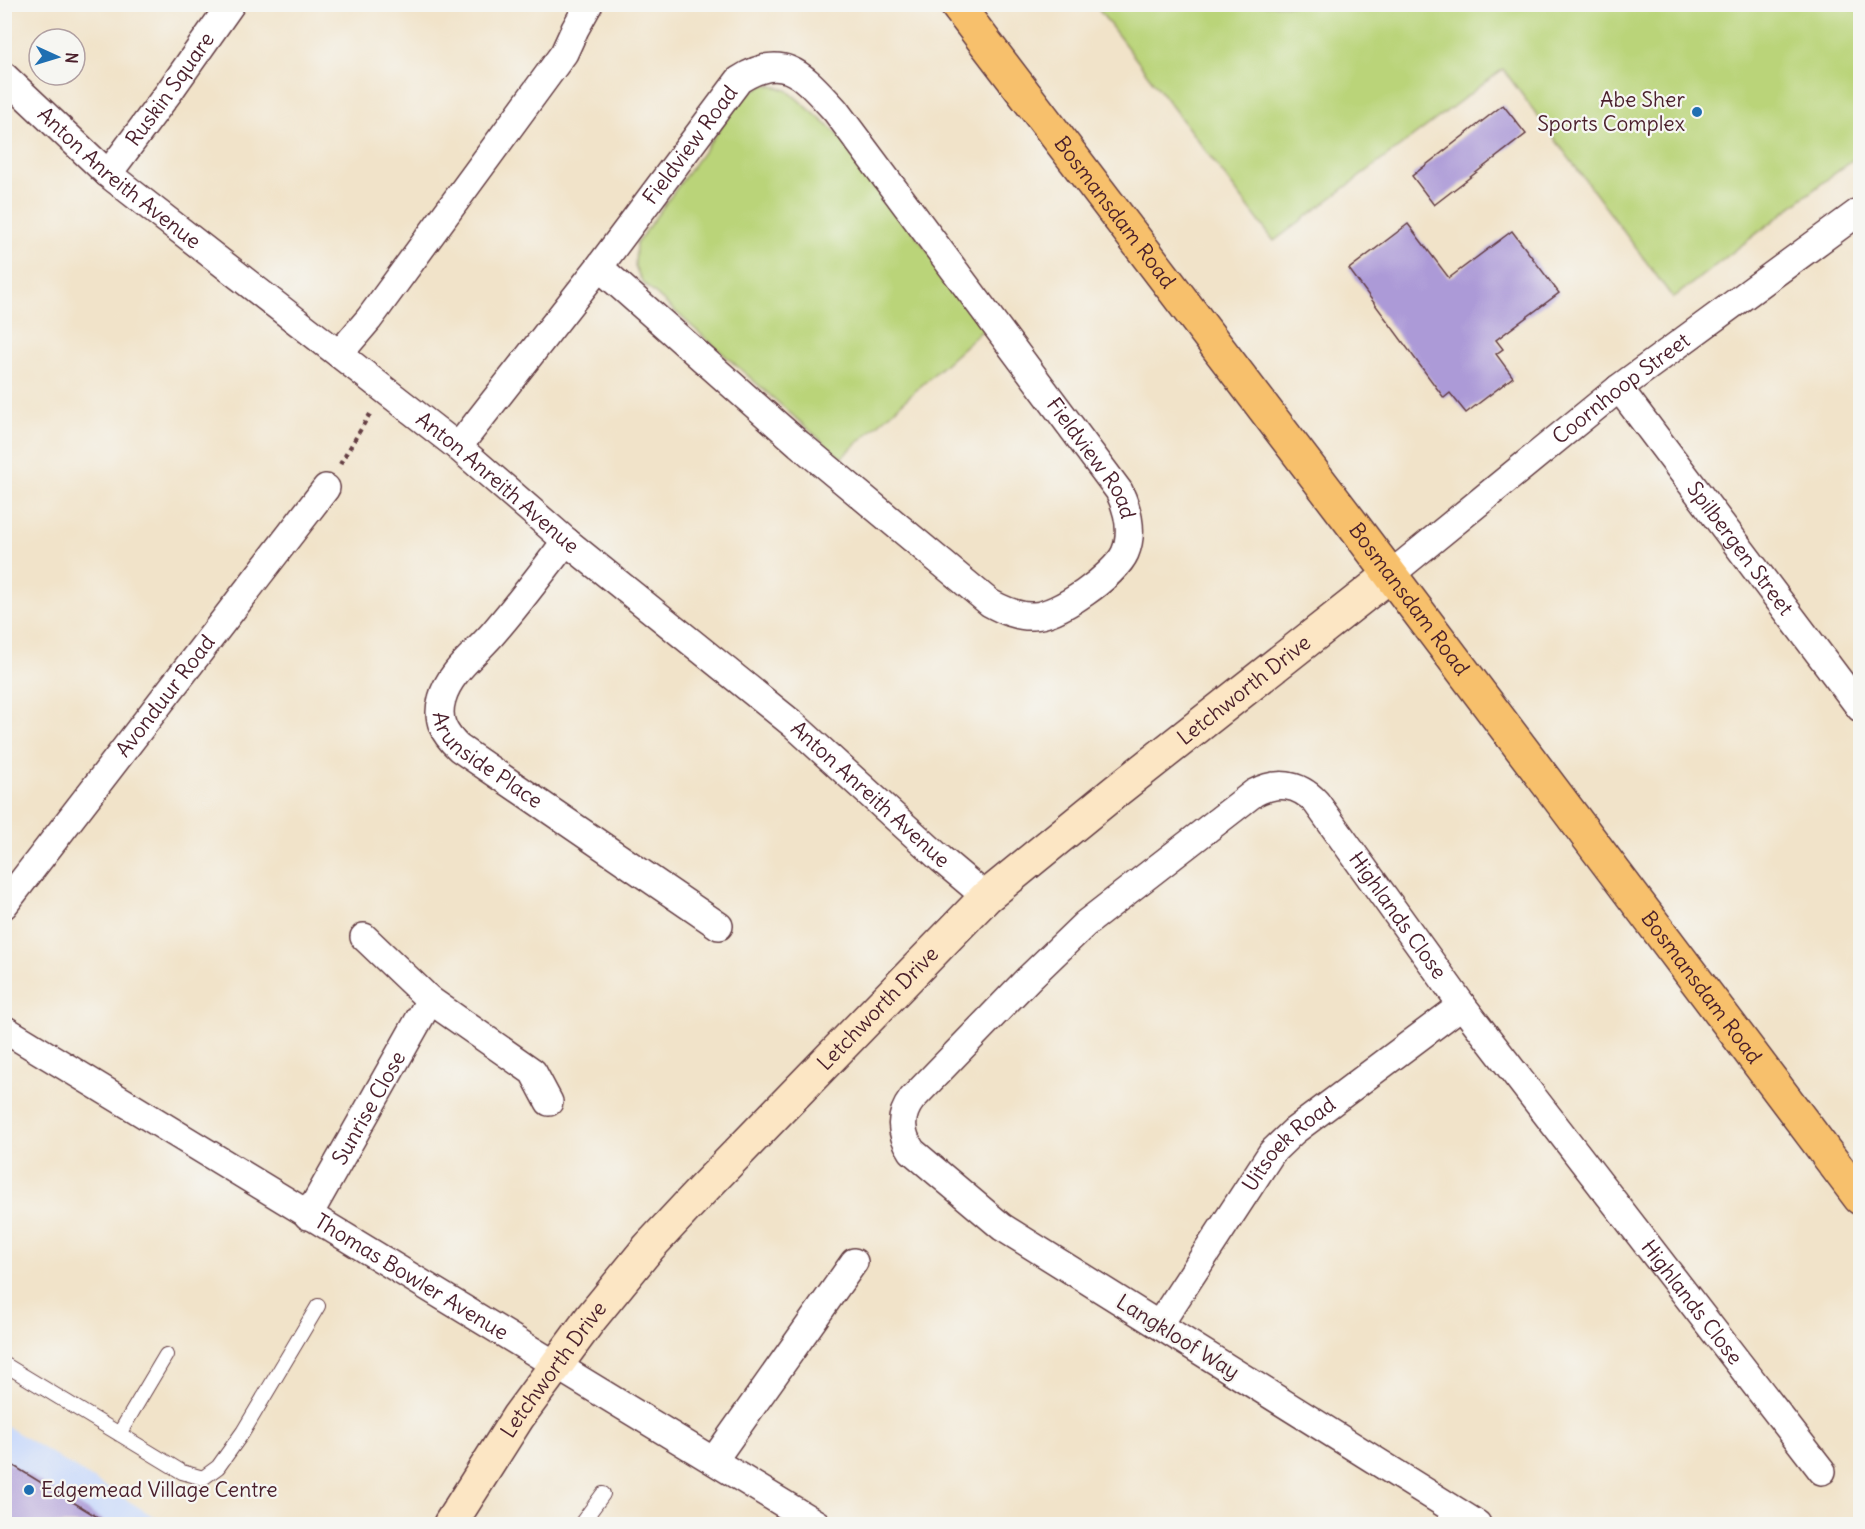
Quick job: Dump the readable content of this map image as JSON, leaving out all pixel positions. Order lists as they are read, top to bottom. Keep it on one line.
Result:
{"streets":{"main road":["Bosmansdam Road"],"street":["Ruskin Square","Fieldview Road","Anton Anreith Avenue","Coornhoop Street","Spilbergen Street","Letchworth Drive","Avonduur Road","Arunside Place","Highlands Close","Sunrise Close","Uitsoek Road","Thomas Bowler Avenue","Langkloof Way"]},"crossings":[["Ruskin Square","Anton Anreith Avenue"],["Fieldview Road","Anton Anreith Avenue"],["Anton Anreith Avenue","Letchworth Drive"],["Anton Anreith Avenue","Arunside Place"],["Bosmansdam Road","Coornhoop Street"],["Bosmansdam Road","Letchworth Drive"],["Coornhoop Street","Spilbergen Street"],["Coornhoop Street","Letchworth Drive"],["Letchworth Drive","Thomas Bowler Avenue"],["Highlands Close","Uitsoek Road"],["Highlands Close","Langkloof Way"],["Sunrise Close","Thomas Bowler Avenue"],["Uitsoek Road","Langkloof Way"]],"places":["Abe Sher Sports Complex","Edgemead Village Centre"],"north":"right"}
